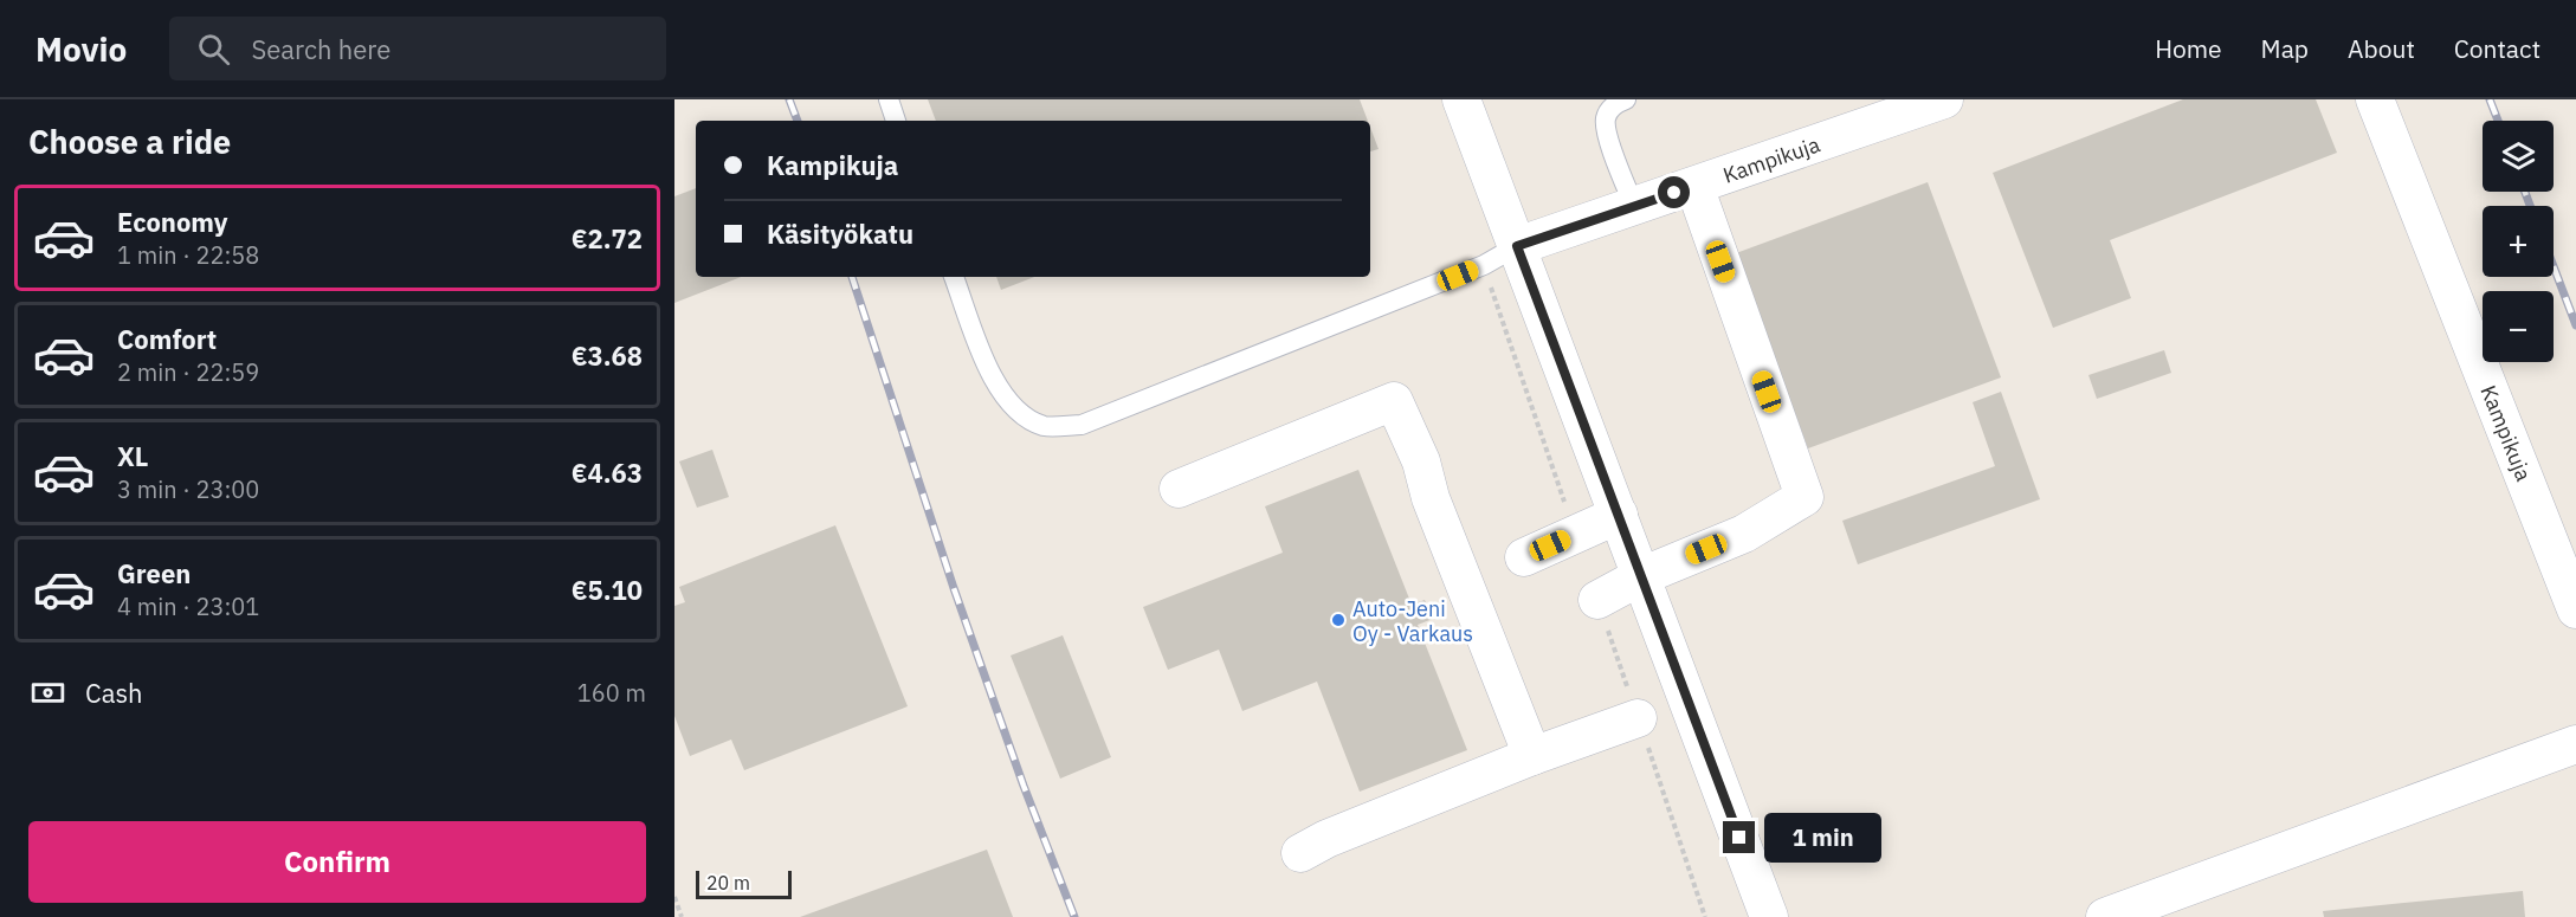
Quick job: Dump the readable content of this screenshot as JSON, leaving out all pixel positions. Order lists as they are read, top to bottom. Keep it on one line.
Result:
{"streets":{"street":["Kampikuja"]},"places":["Auto-Jeni Oy - Varkaus"],"scale_bar":"20 m","page":{"header":"Movio","search":"Search here","nav":["Home","Map","About","Contact"],"heading":"Choose a ride","map_buttons":["+","−"],"banner":["Kampikuja","Käsityökatu"],"list":[{"name":"Economy","note":"1 min · 22:58","value":"€2.72"},{"name":"Comfort","note":"2 min · 22:59","value":"€3.68"},{"name":"XL","note":"3 min · 23:00","value":"€4.63"},{"name":"Green","note":"4 min · 23:01","value":"€5.10"}],"pay":["Cash","160 m"],"buttons":"Confirm","bubble":"1 min","scale":"20 m"}}
